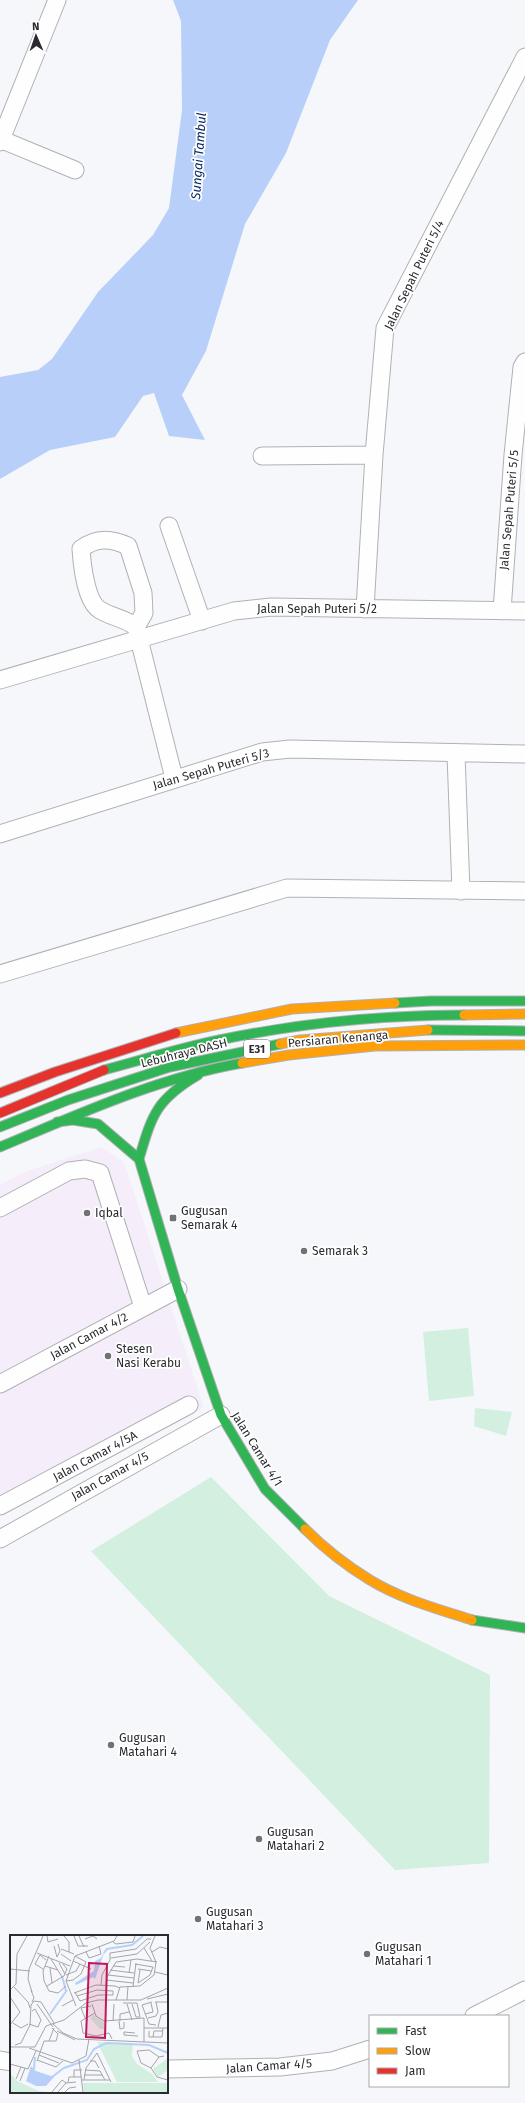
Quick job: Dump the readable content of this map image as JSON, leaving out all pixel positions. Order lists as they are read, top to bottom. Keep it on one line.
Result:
{"streets":{"main road":["Persiaran Kenanga","E31","Lebuhraya DASH","Jalan Camar 4/1"],"street":["Jalan Sepah Puteri 5/4","Jalan Sepah Puteri 5/5","Jalan Sepah Puteri 5/2","Jalan Sepah Puteri 5/3","Jalan Camar 4/2","Jalan Camar 4/5A","Jalan Camar 4/5"]},"crossings":[["Jalan Sepah Puteri 5/4","Jalan Sepah Puteri 5/2"],["Jalan Sepah Puteri 5/5","Jalan Sepah Puteri 5/2"],["Jalan Camar 4/2","Jalan Camar 4/1"],["Jalan Camar 4/1","Jalan Camar 4/5"]],"water":["Sungai Tambul"],"places":{"other":["Iqbal","Semarak 3","Stesen Nasi Kerabu","Gugusan Matahari 4","Gugusan Matahari 2","Gugusan Matahari 3","Gugusan Matahari 1"],"transit":["Gugusan Semarak 4"]},"legend":["Fast","Slow","Jam"],"north":"top"}
